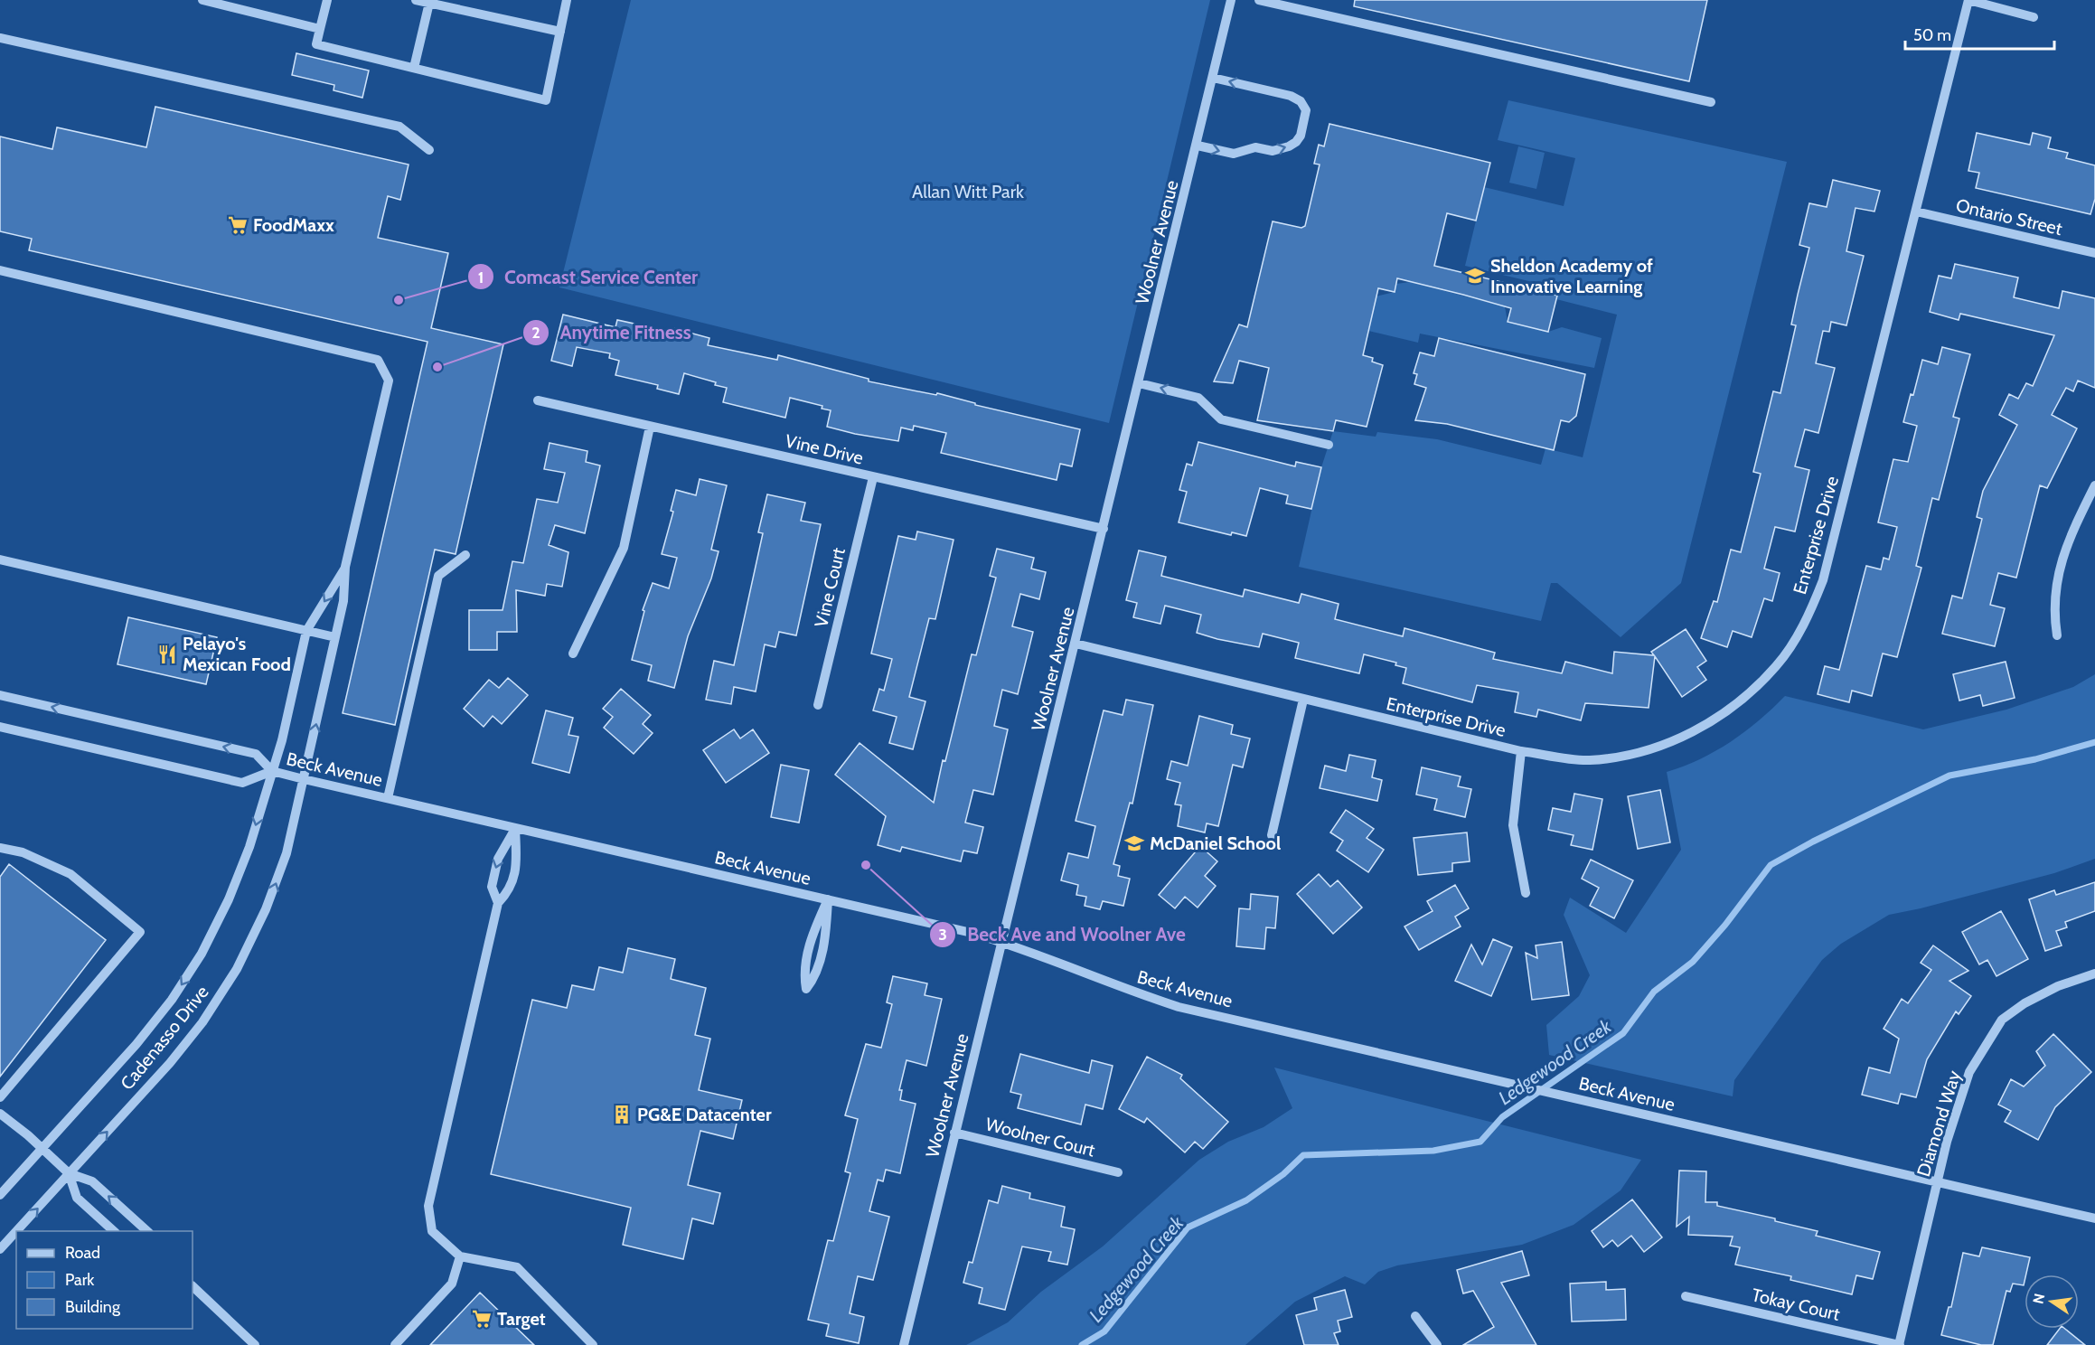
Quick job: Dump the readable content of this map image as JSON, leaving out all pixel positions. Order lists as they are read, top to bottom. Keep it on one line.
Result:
{"streets":{"street":["Ontario Street","Woolner Avenue","Vine Drive","Enterprise Drive","Vine Court","Beck Avenue","Cadenasso Drive","Diamond Way","Woolner Court","Tokay Court"]},"crossings":[["Ontario Street","Enterprise Drive"],["Woolner Avenue","Vine Drive"],["Woolner Avenue","Enterprise Drive"],["Woolner Avenue","Beck Avenue"],["Woolner Avenue","Woolner Court"],["Vine Drive","Vine Court"],["Beck Avenue","Cadenasso Drive"],["Beck Avenue","Diamond Way"],["Diamond Way","Tokay Court"]],"water":["Ledgewood Creek"],"parks":["Allan Witt Park"],"places":{"supermarket":["FoodMaxx","Target"],"school or university":["Sheldon Academy of Innovative Learning","McDaniel School"],"other":["Comcast Service Center","Anytime Fitness","Beck Ave and Woolner Ave"],"restaurant":["Pelayo's Mexican Food"],"building":["PG&E Datacenter"]},"legend":["Road","Park","Building"],"scale_bar":"50 m","north":"left"}
